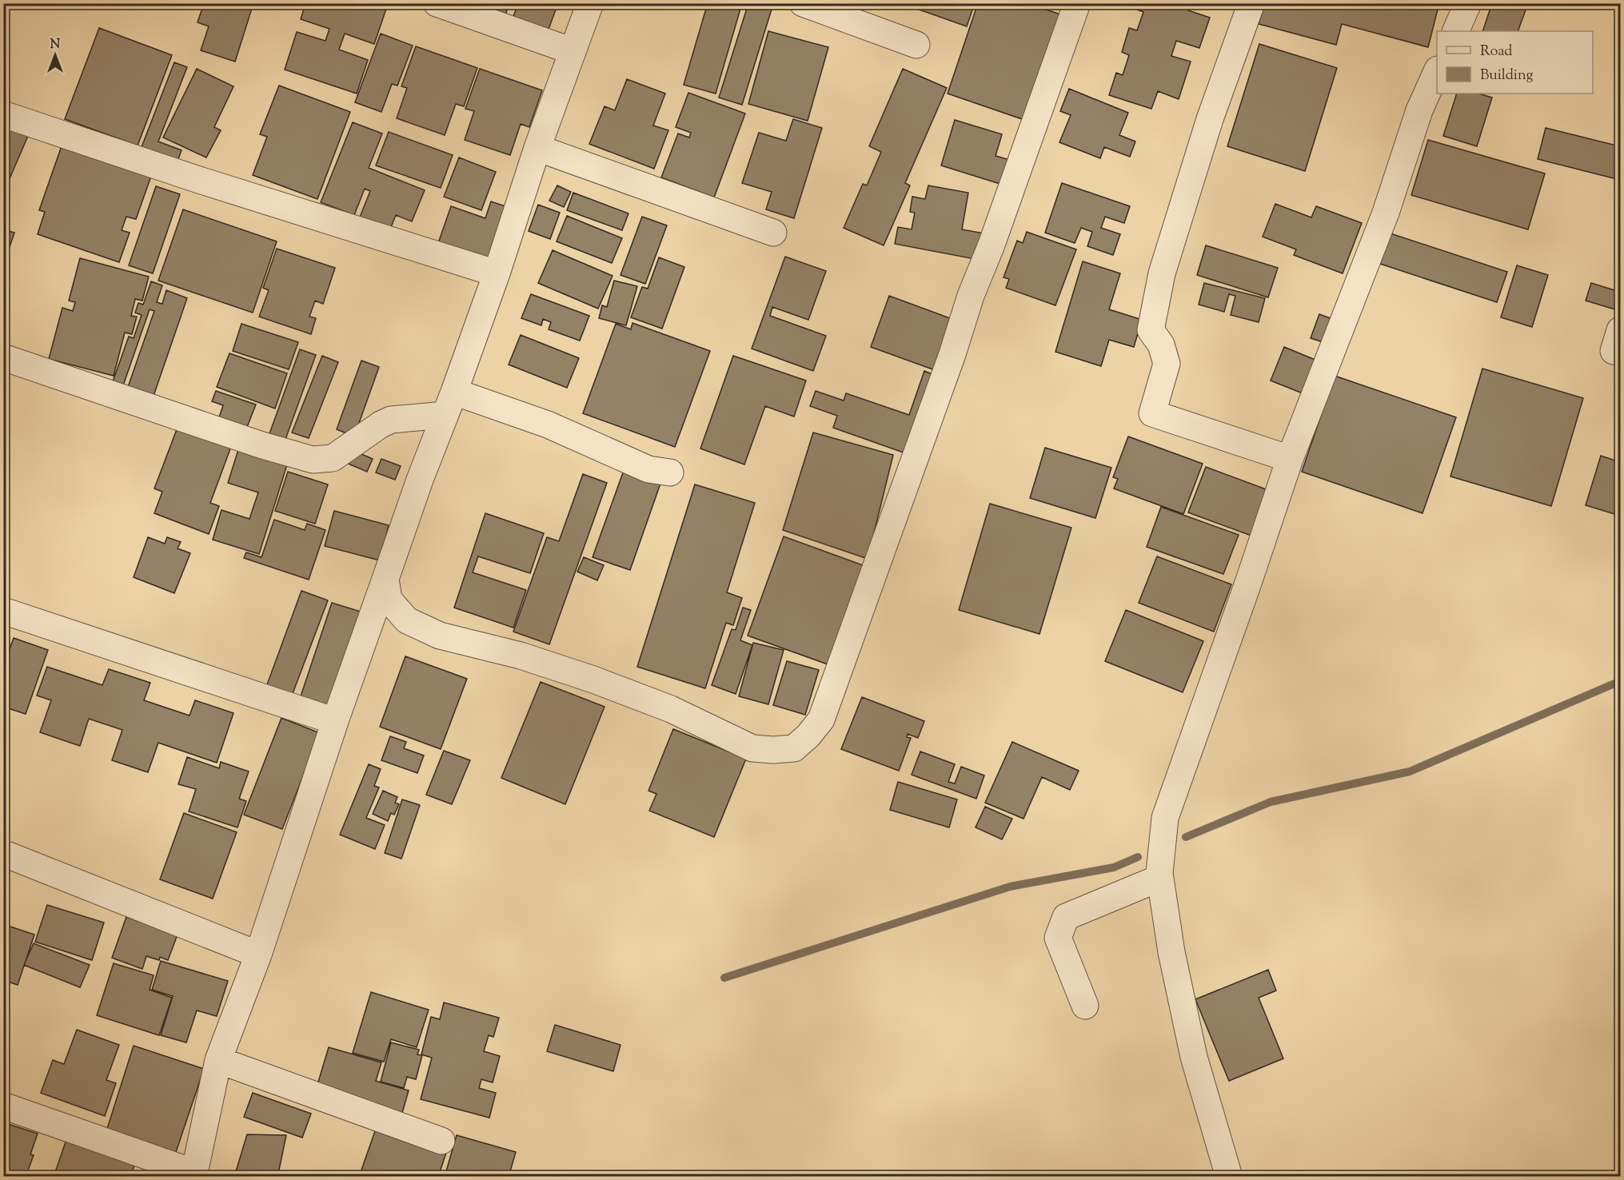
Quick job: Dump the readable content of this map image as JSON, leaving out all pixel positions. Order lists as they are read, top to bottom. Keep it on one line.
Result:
{"legend":["Road","Building"],"north":"top"}
